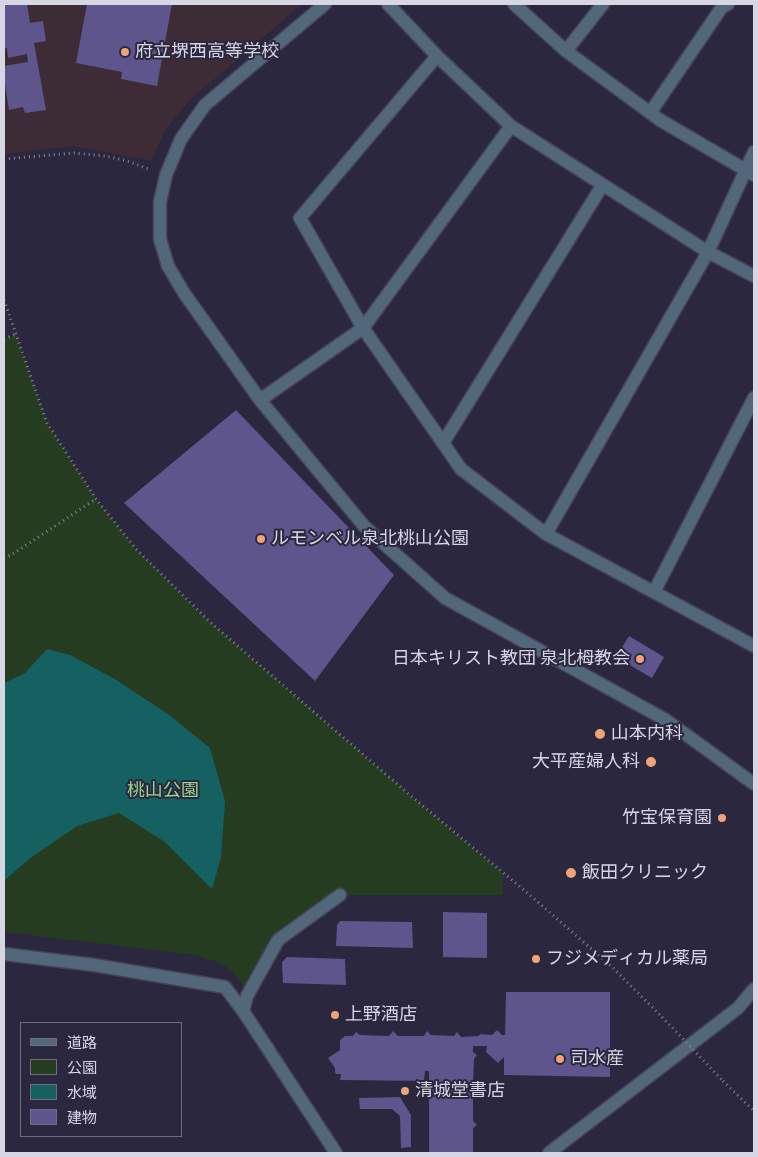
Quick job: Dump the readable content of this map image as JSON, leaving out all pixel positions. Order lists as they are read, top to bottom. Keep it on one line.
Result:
{"parks":["桃山公園"],"places":["府立堺西高等学校","ルモンベル泉北桃山公園","日本キリスト教団 泉北栂教会","山本内科","大平産婦人科","竹宝保育園","飯田クリニック","フジメディカル薬局","上野酒店","司水産","清城堂書店"],"legend":["道路","公園","水域","建物"]}
